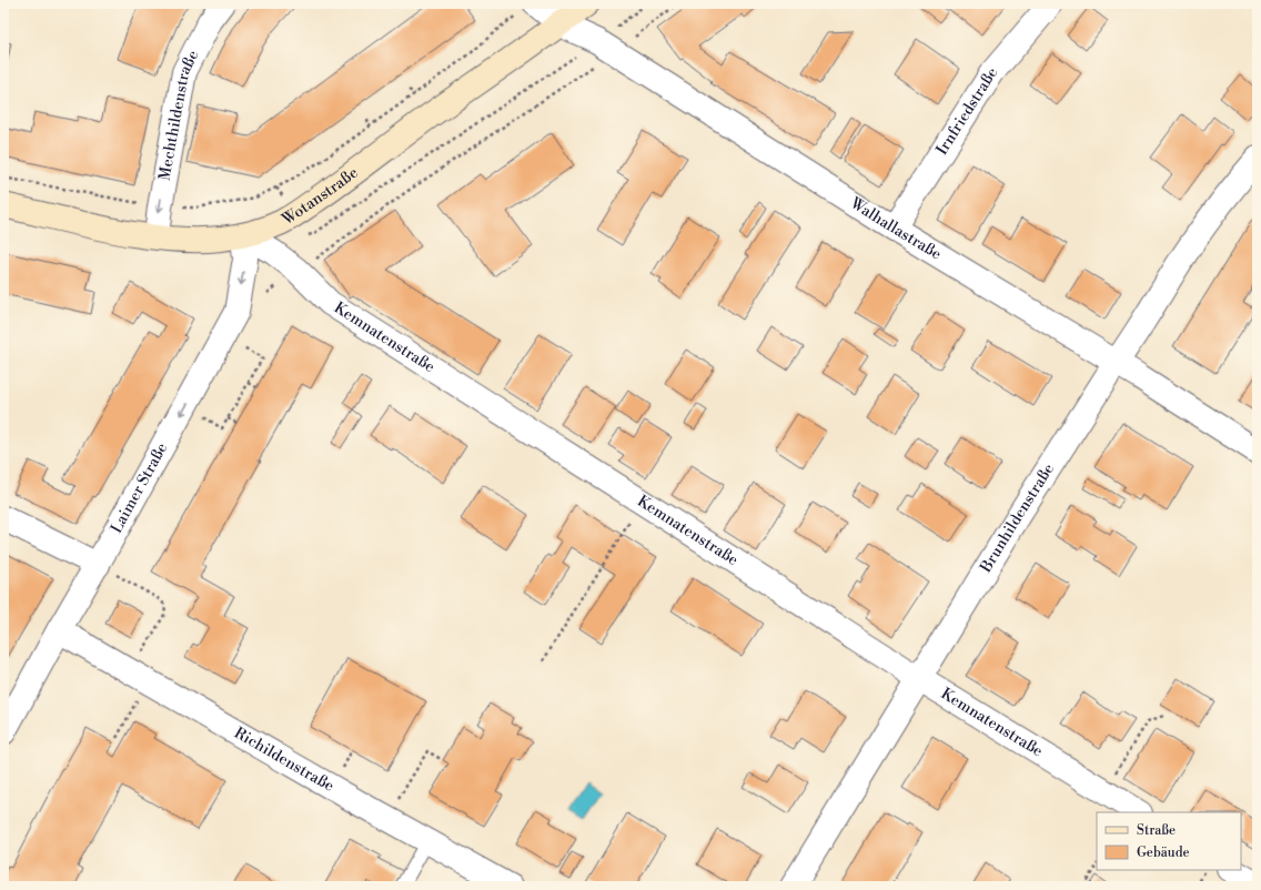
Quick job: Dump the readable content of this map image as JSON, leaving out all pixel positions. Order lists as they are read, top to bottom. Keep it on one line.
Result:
{"streets":{"main road":["Wotanstraße"],"street":["Irnfriedstraße","Mechthildenstraße","Walhallastraße","Kemnatenstraße","Laimer Straße","Brunhildenstraße","Richildenstraße"]},"crossings":[["Irnfriedstraße","Walhallastraße"],["Mechthildenstraße","Wotanstraße"],["Wotanstraße","Walhallastraße"],["Wotanstraße","Kemnatenstraße"],["Wotanstraße","Laimer Straße"],["Walhallastraße","Brunhildenstraße"],["Kemnatenstraße","Laimer Straße"],["Kemnatenstraße","Brunhildenstraße"],["Laimer Straße","Richildenstraße"]],"one_way":["Mechthildenstraße","Laimer Straße"],"legend":["Straße","Gebäude"]}
